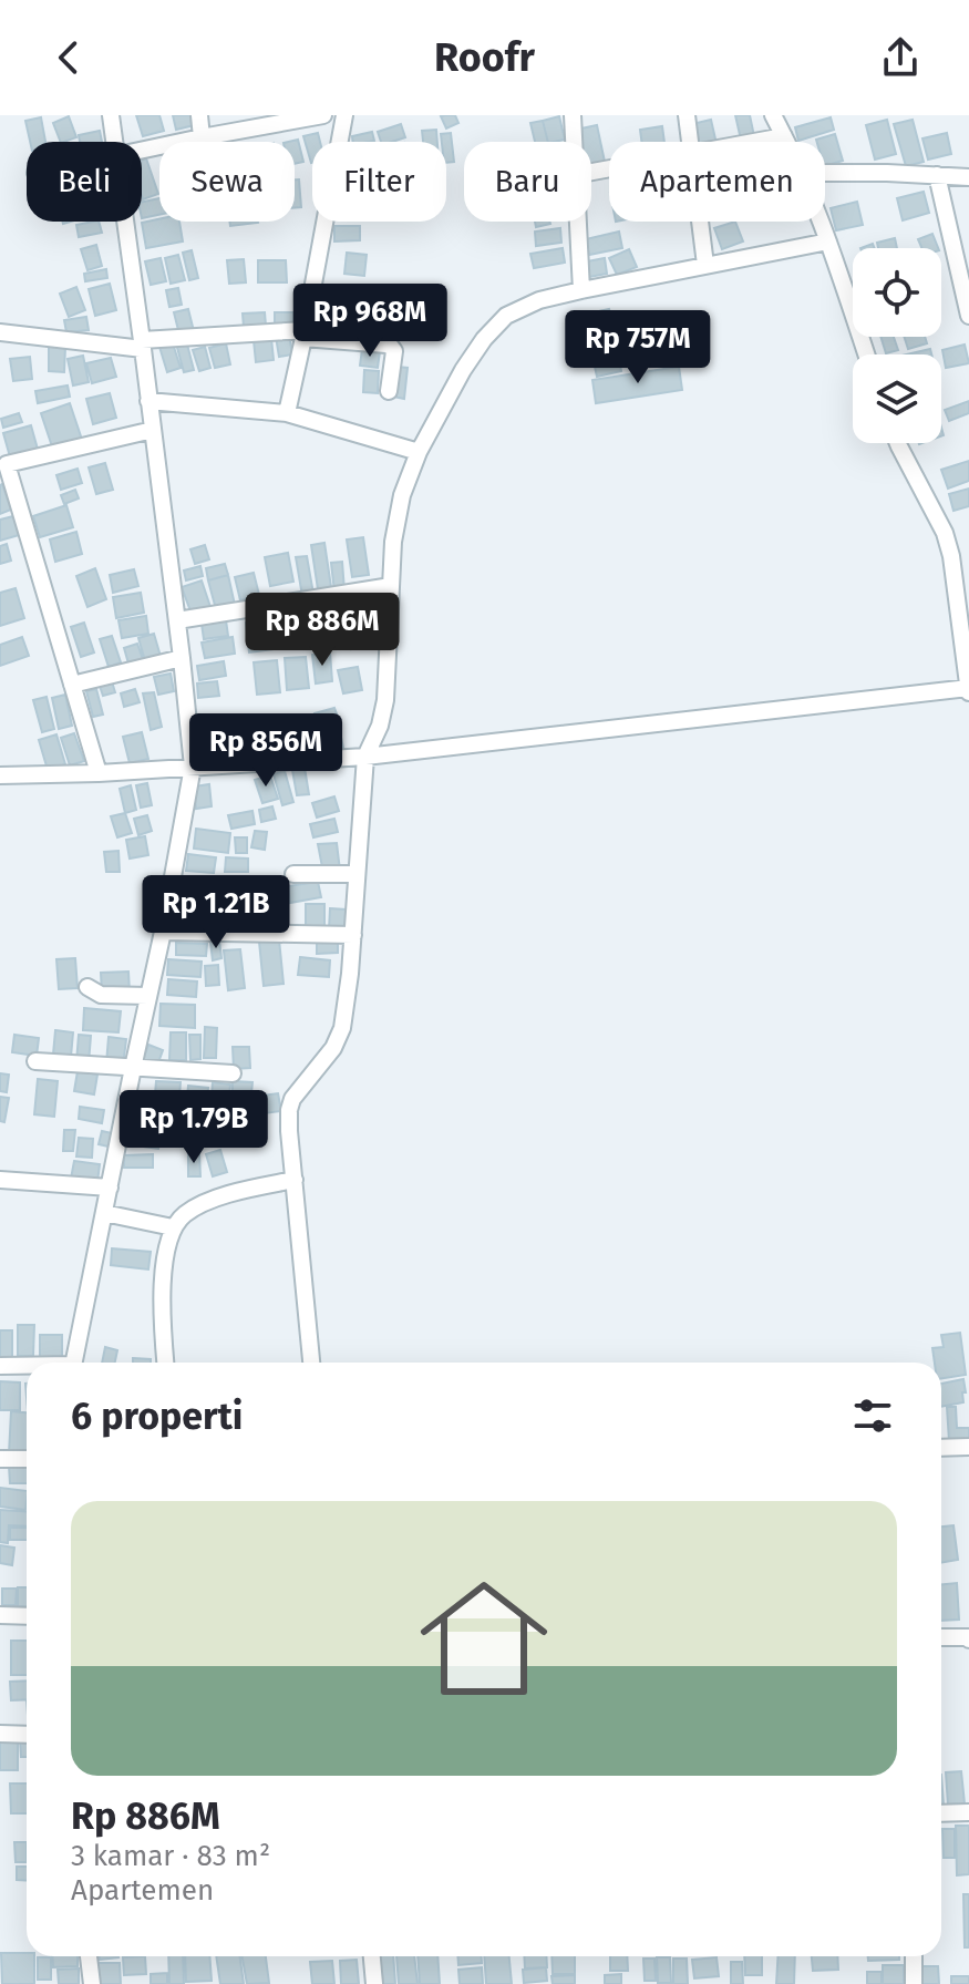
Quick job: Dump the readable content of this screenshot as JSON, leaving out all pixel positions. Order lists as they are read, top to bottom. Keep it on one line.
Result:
{"page":{"header":"Roofr","chip":["Beli","Sewa","Filter","Baru","Apartemen"],"price":["Rp 968M","Rp 757M","Rp 886M","Rp 856M","Rp 1.21B","Rp 1.79B"],"heading":"6 properti","list":[{"name":"Rp 886M","note":"3 kamar · 83 m² · Apartemen"}]}}
